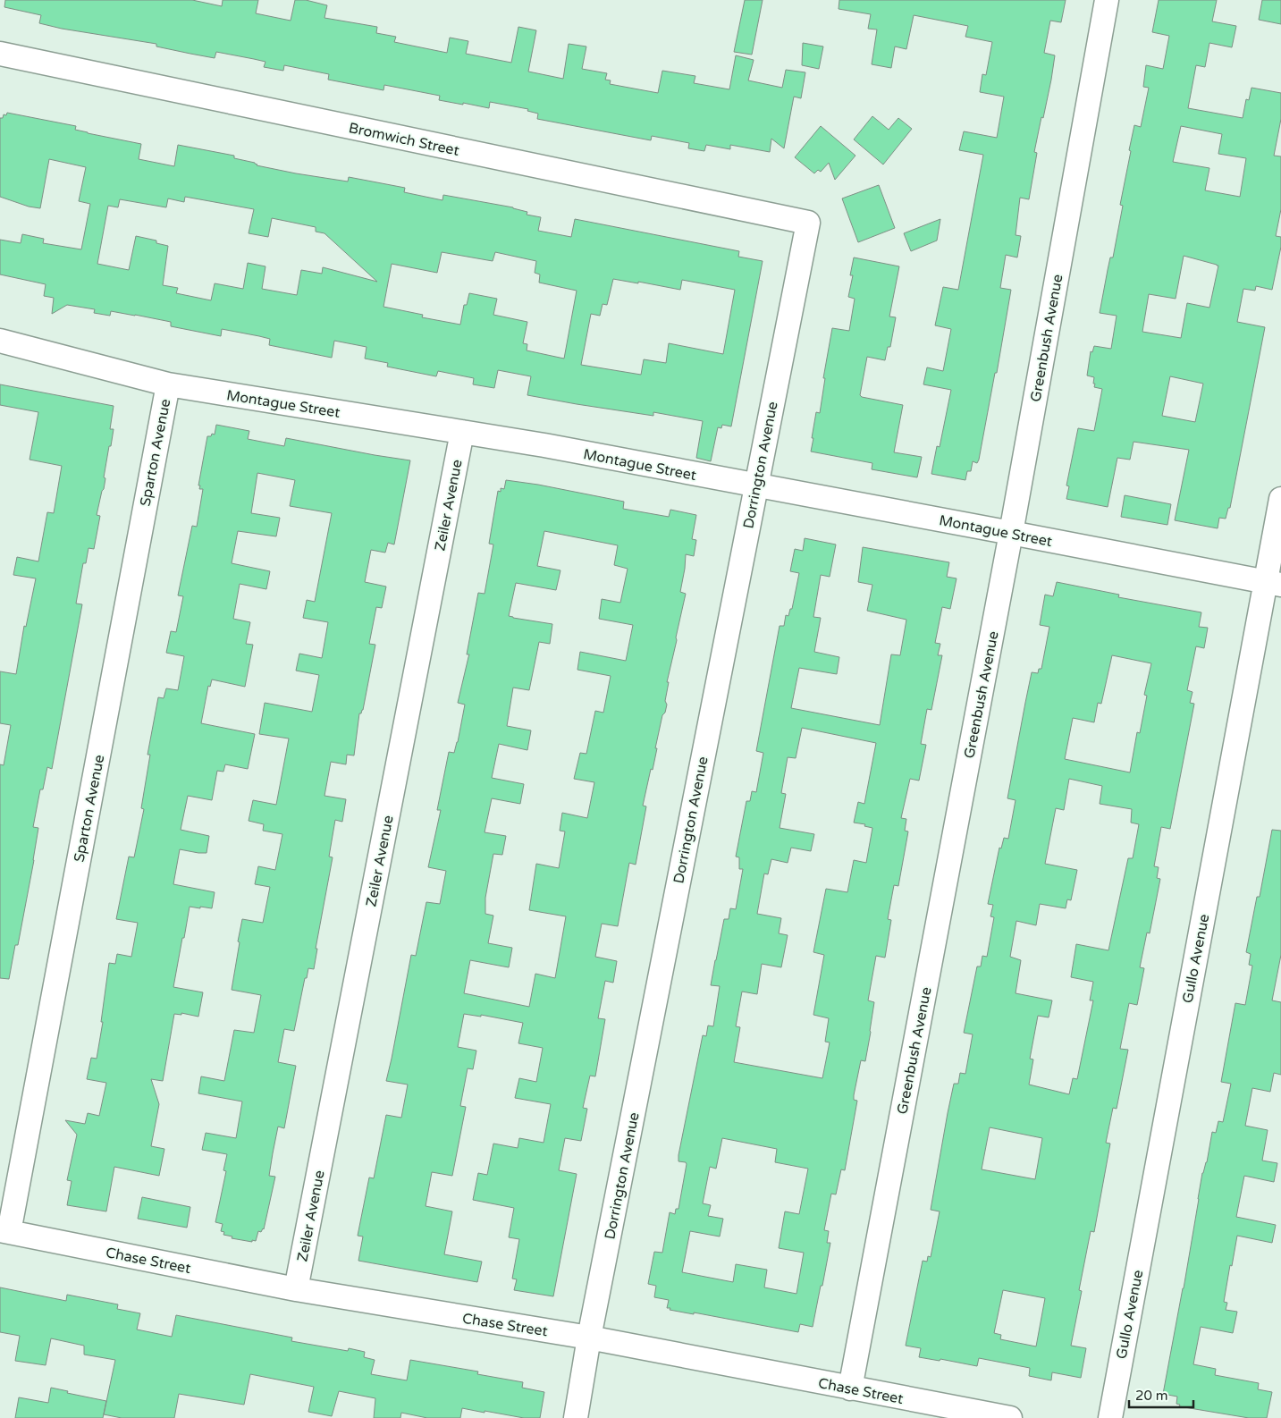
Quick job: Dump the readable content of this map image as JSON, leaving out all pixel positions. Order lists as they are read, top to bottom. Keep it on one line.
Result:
{"streets":{"street":["Bromwich Street","Greenbush Avenue","Montague Street","Sparton Avenue","Dorrington Avenue","Zeiler Avenue","Gullo Avenue","Chase Street"]},"crossings":[["Bromwich Street","Dorrington Avenue"],["Greenbush Avenue","Montague Street"],["Greenbush Avenue","Chase Street"],["Montague Street","Sparton Avenue"],["Montague Street","Dorrington Avenue"],["Montague Street","Zeiler Avenue"],["Montague Street","Gullo Avenue"],["Sparton Avenue","Chase Street"],["Dorrington Avenue","Chase Street"],["Zeiler Avenue","Chase Street"]],"scale_bar":"20 m"}
